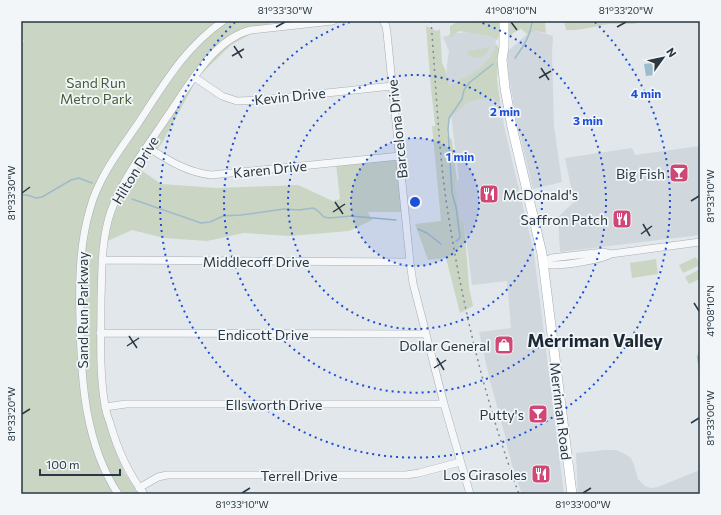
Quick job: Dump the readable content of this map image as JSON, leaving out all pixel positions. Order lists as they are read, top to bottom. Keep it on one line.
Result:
{"streets":{"main road":["Merriman Road"],"street":["Kevin Drive","Barcelona Drive","Karen Drive","Hilton Drive","Middlecoff Drive","Sand Run Parkway","Endicott Drive","Ellsworth Drive","Terrell Drive"]},"crossings":[["Kevin Drive","Barcelona Drive"],["Kevin Drive","Hilton Drive"],["Barcelona Drive","Karen Drive"],["Barcelona Drive","Middlecoff Drive"],["Barcelona Drive","Endicott Drive"],["Barcelona Drive","Ellsworth Drive"],["Barcelona Drive","Terrell Drive"],["Karen Drive","Hilton Drive"],["Hilton Drive","Middlecoff Drive"],["Hilton Drive","Endicott Drive"],["Hilton Drive","Ellsworth Drive"],["Hilton Drive","Terrell Drive"]],"districts":["Merriman Valley"],"parks":["Sand Run Metro Park"],"places":{"bar":["Big Fish","Putty's"],"restaurant":["McDonald's","Saffron Patch","Los Girasoles"],"shop":["Dollar General"]},"scale_bar":"100 m","north":"top right","coordinates":["81°33'30\"W","41°08'10\"N","81°33'20\"W","81°33'10\"W","81°33'00\"W"],"rings":["4 min","2 min","3 min","1 min"]}
